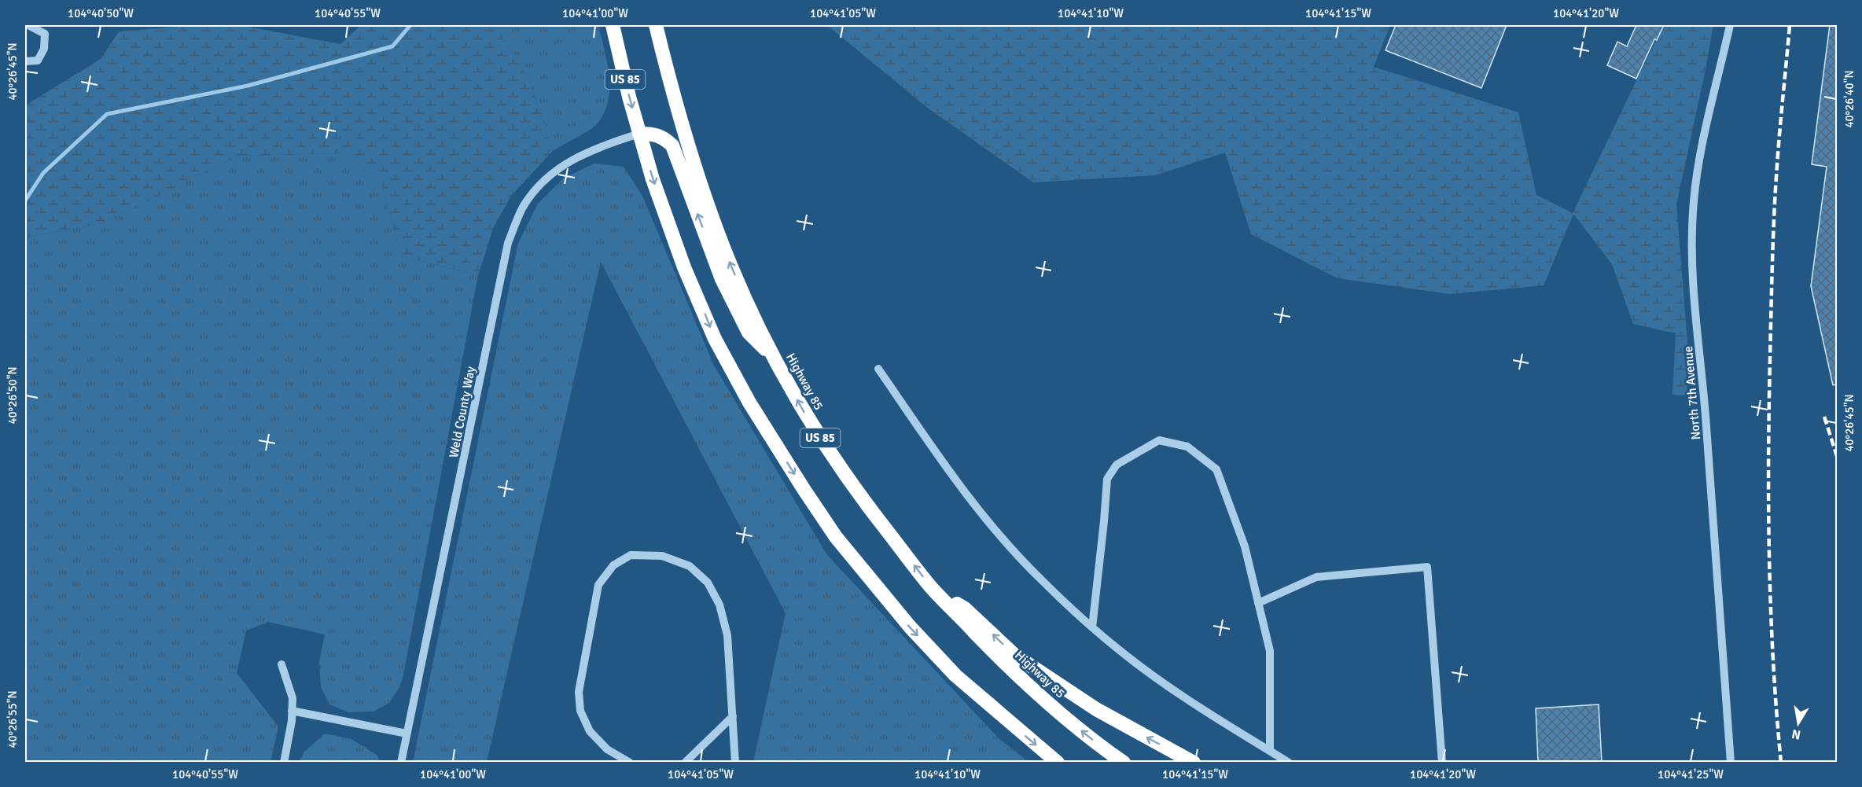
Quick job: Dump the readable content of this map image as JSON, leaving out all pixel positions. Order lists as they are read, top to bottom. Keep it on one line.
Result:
{"streets":{"highway":["US 85","Highway 85"],"street":["North 7th Avenue","Weld County Way"]},"crossings":[["US 85","Weld County Way"]],"north":"bottom","coordinates":["104°40'50\"W","104°40'55\"W","104°41'00\"W","104°41'05\"W","104°41'10\"W","104°41'15\"W","104°41'20\"W","40°26'45\"N","40°26'40\"N","40°26'50\"N","40°26'55\"N","104°41'25\"W"]}
